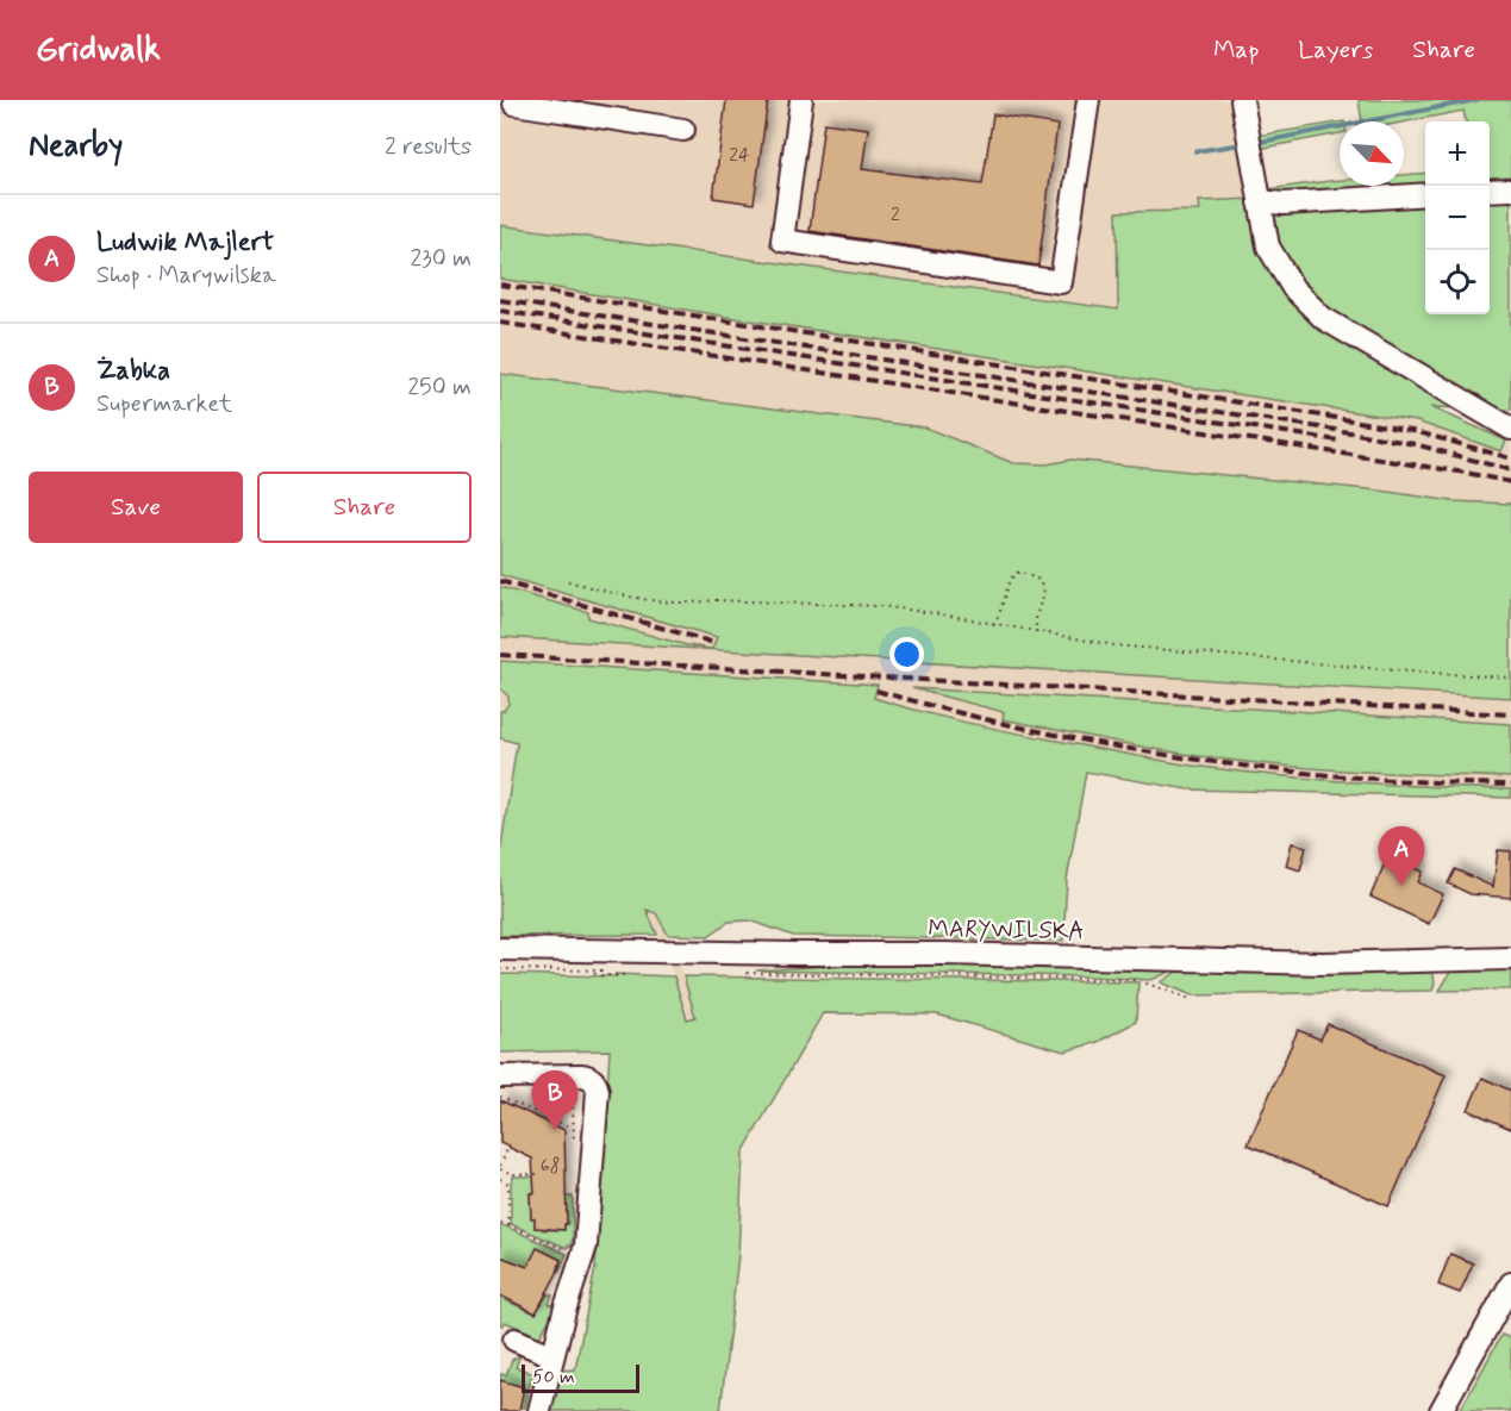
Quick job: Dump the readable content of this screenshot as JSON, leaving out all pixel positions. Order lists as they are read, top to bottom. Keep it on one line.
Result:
{"streets":{"street":["MARYWILSKA"]},"house_numbers":["24","2","68"],"scale_bar":"50 m","north":"bottom right","page":{"header":"Gridwalk","nav":["Map","Layers","Share"],"heading":["Nearby","2 results"],"map_buttons":["+","−"],"list":[{"mark":"A","name":"Ludwik Majlert","note":"Shop · Marywilska","value":"230 m"},{"mark":"B","name":"Żabka","note":"Supermarket","value":"250 m"}],"buttons":["Save","Share"],"pins":["A","B"],"scale":"50 m"}}
